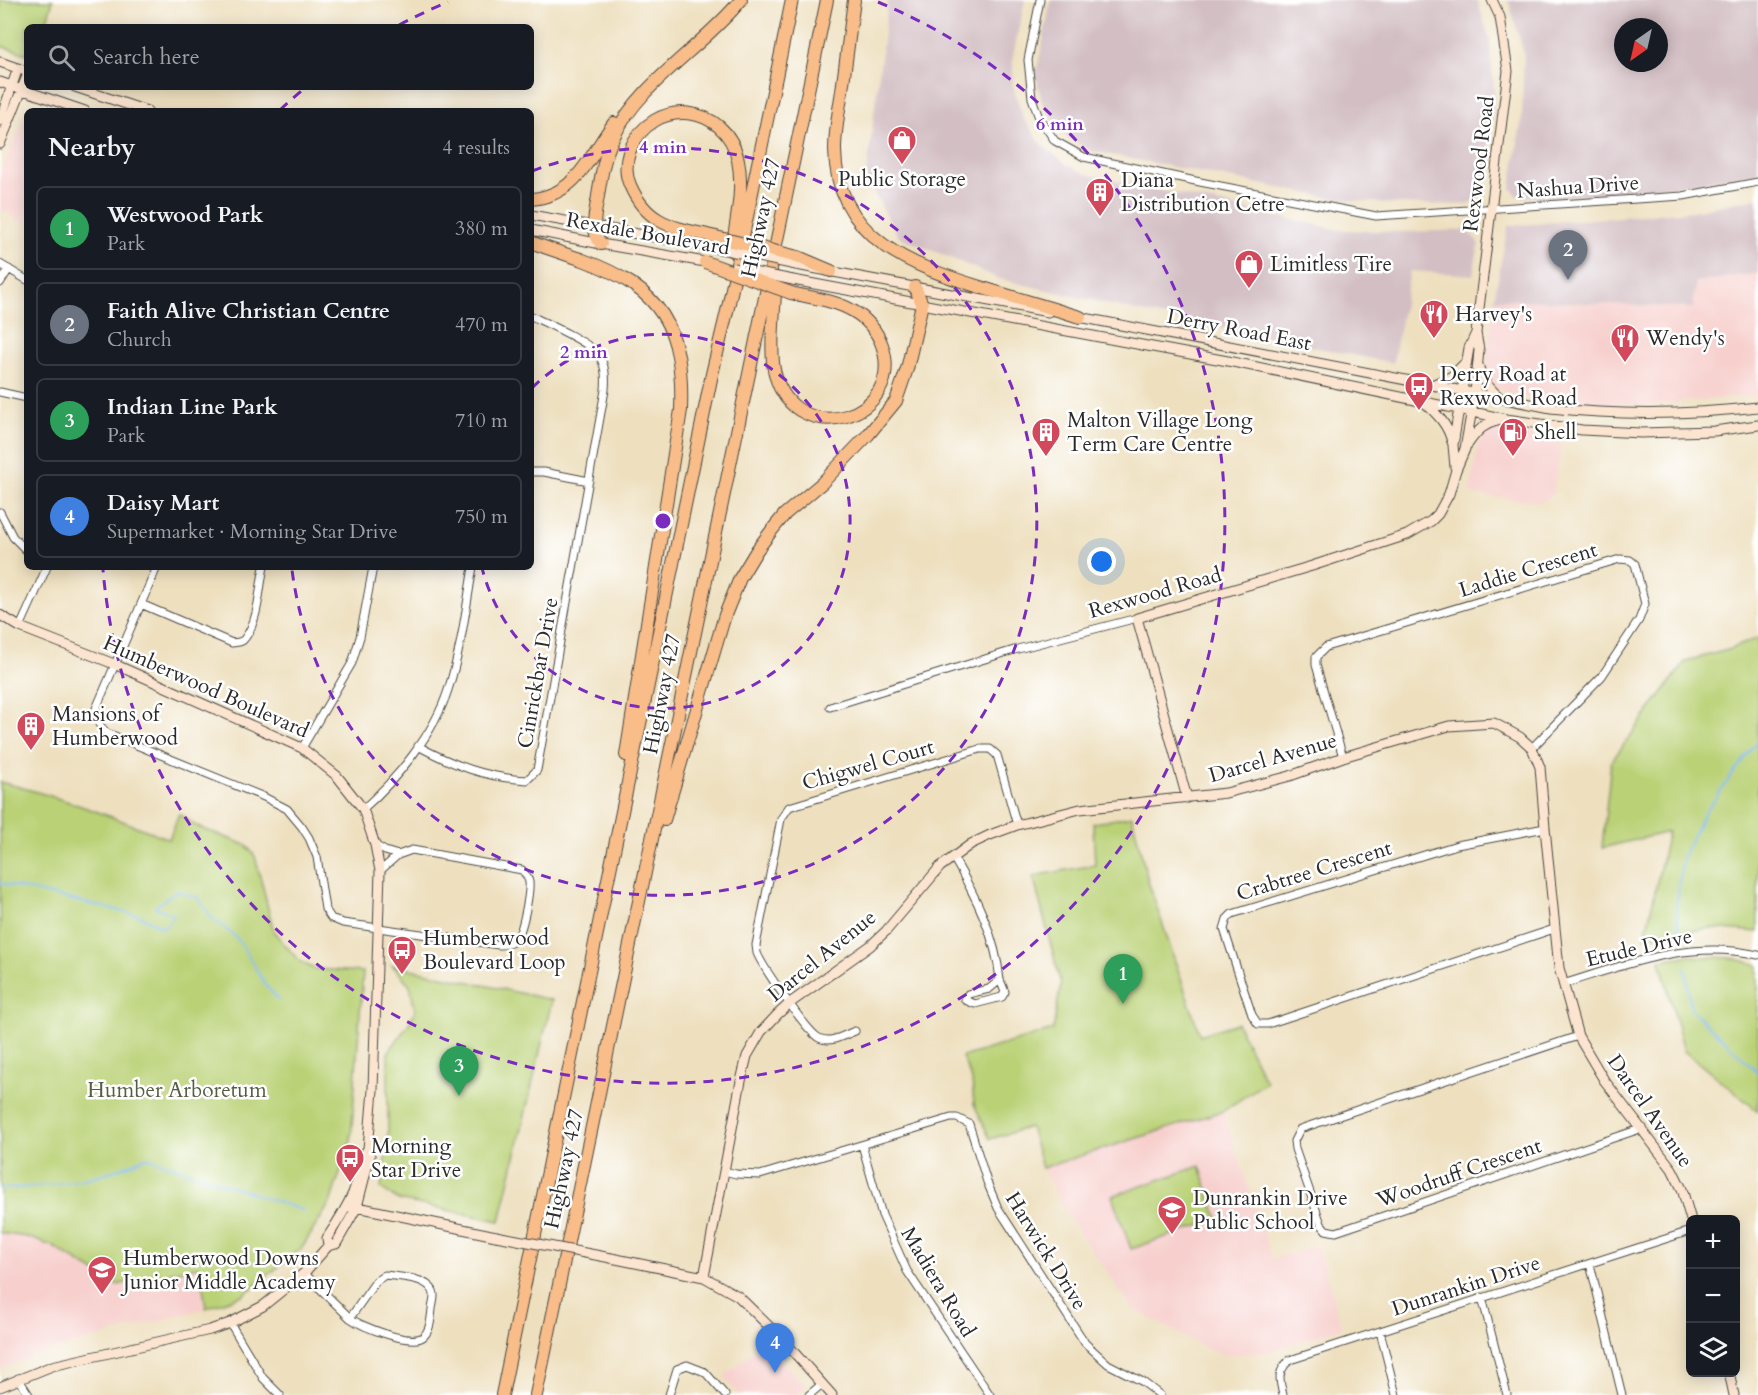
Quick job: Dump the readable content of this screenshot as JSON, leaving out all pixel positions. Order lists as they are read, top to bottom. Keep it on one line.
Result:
{"streets":{"highway":["Highway 427"],"street":["Rexwood Road","Nashua Drive","Rexdale Boulevard","Derry Road East","Laddie Crescent","Cinrickbar Drive","Humberwood Boulevard","Darcel Avenue","Chigwel Court","Crabtree Crescent","Etude Drive","Woodruff Crescent","Harwick Drive","Madiera Road","Dunrankin Drive"]},"crossings":[["Rexwood Road","Nashua Drive"],["Rexwood Road","Derry Road East"],["Rexdale Boulevard","Derry Road East"],["Laddie Crescent","Darcel Avenue"],["Darcel Avenue","Chigwel Court"],["Darcel Avenue","Crabtree Crescent"],["Darcel Avenue","Etude Drive"],["Darcel Avenue","Woodruff Crescent"],["Darcel Avenue","Harwick Drive"],["Harwick Drive","Madiera Road"]],"parks":["Humber Arboretum"],"places":{"shop":["Public Storage","Limitless Tire"],"building":["Diana Distribution Cetre","Malton Village Long Term Care Centre","Mansions of Humberwood"],"restaurant":["Harvey's","Wendy's"],"bus stop":["Derry Road at Rexwood Road","Humberwood Boulevard Loop","Morning Star Drive"],"fuel station":["Shell"],"school or university":["Dunrankin Drive Public School","Humberwood Downs Junior Middle Academy"]},"north":"bottom left","page":{"search":"Search here","heading":["Nearby","4 results"],"list":[{"mark":"1","name":"Westwood Park","note":"Park","value":"380 m"},{"mark":"2","name":"Faith Alive Christian Centre","note":"Church","value":"470 m"},{"mark":"3","name":"Indian Line Park","note":"Park","value":"710 m"},{"mark":"4","name":"Daisy Mart","note":"Supermarket · Morning Star Drive","value":"750 m"}],"pins":["2","1","3","4"],"map_buttons":["+","−"]},"rings":["6 min","4 min","2 min"]}
